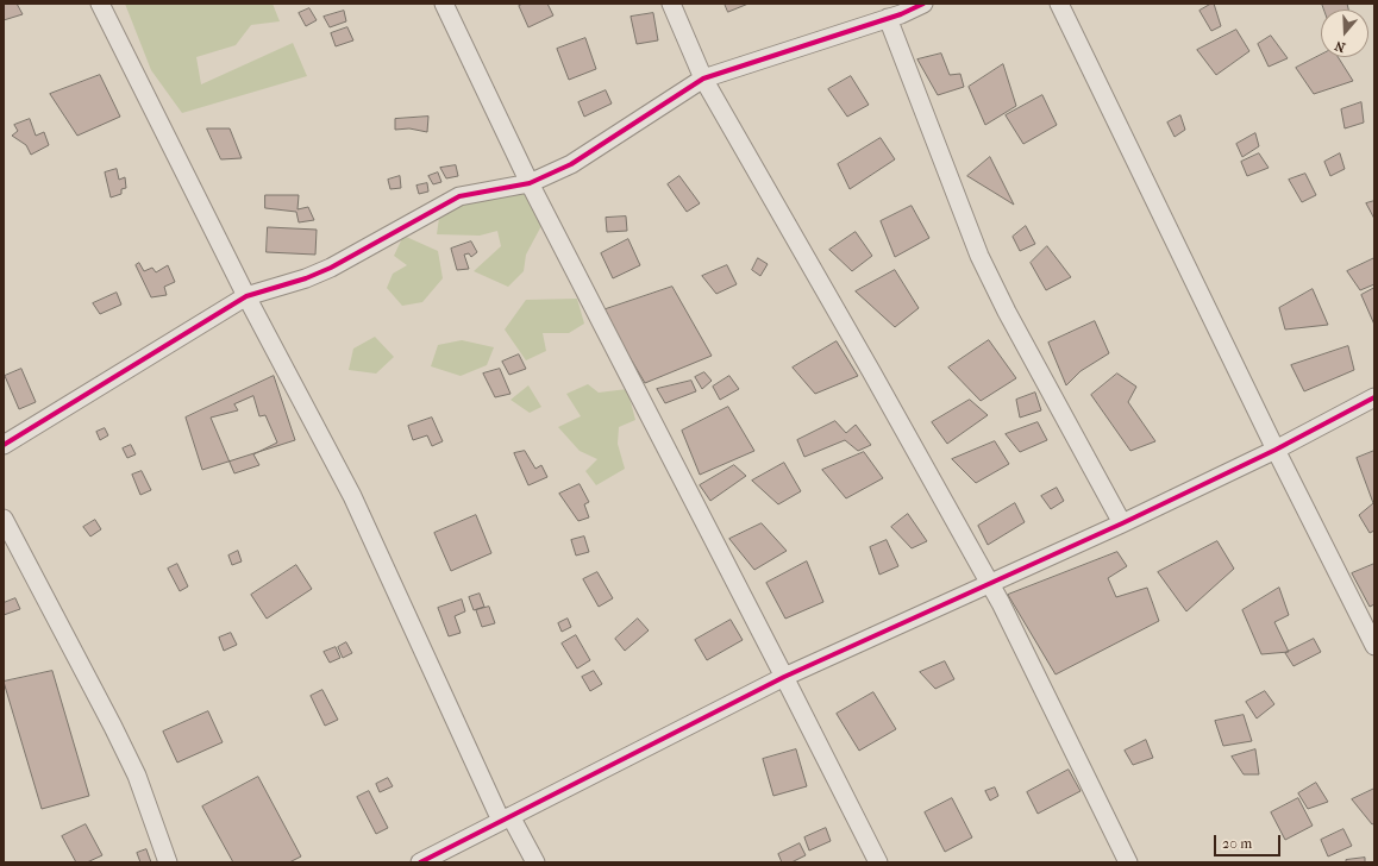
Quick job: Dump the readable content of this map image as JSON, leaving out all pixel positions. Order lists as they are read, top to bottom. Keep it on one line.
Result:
{"scale_bar":"20 m","north":"bottom"}
